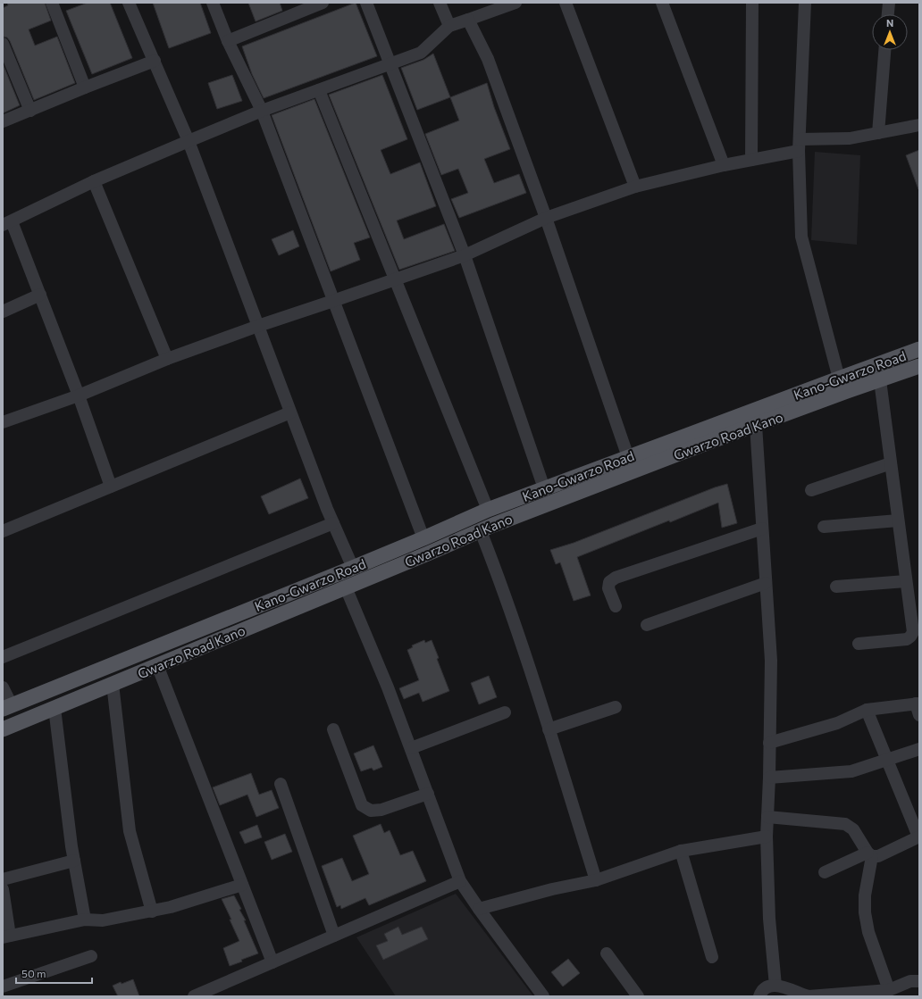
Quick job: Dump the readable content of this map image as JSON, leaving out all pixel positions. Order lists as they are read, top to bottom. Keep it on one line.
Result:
{"streets":{"main road":["Kano-Gwarzo Road","Gwarzo Road Kano"]},"scale_bar":"50 m","north":"top"}
